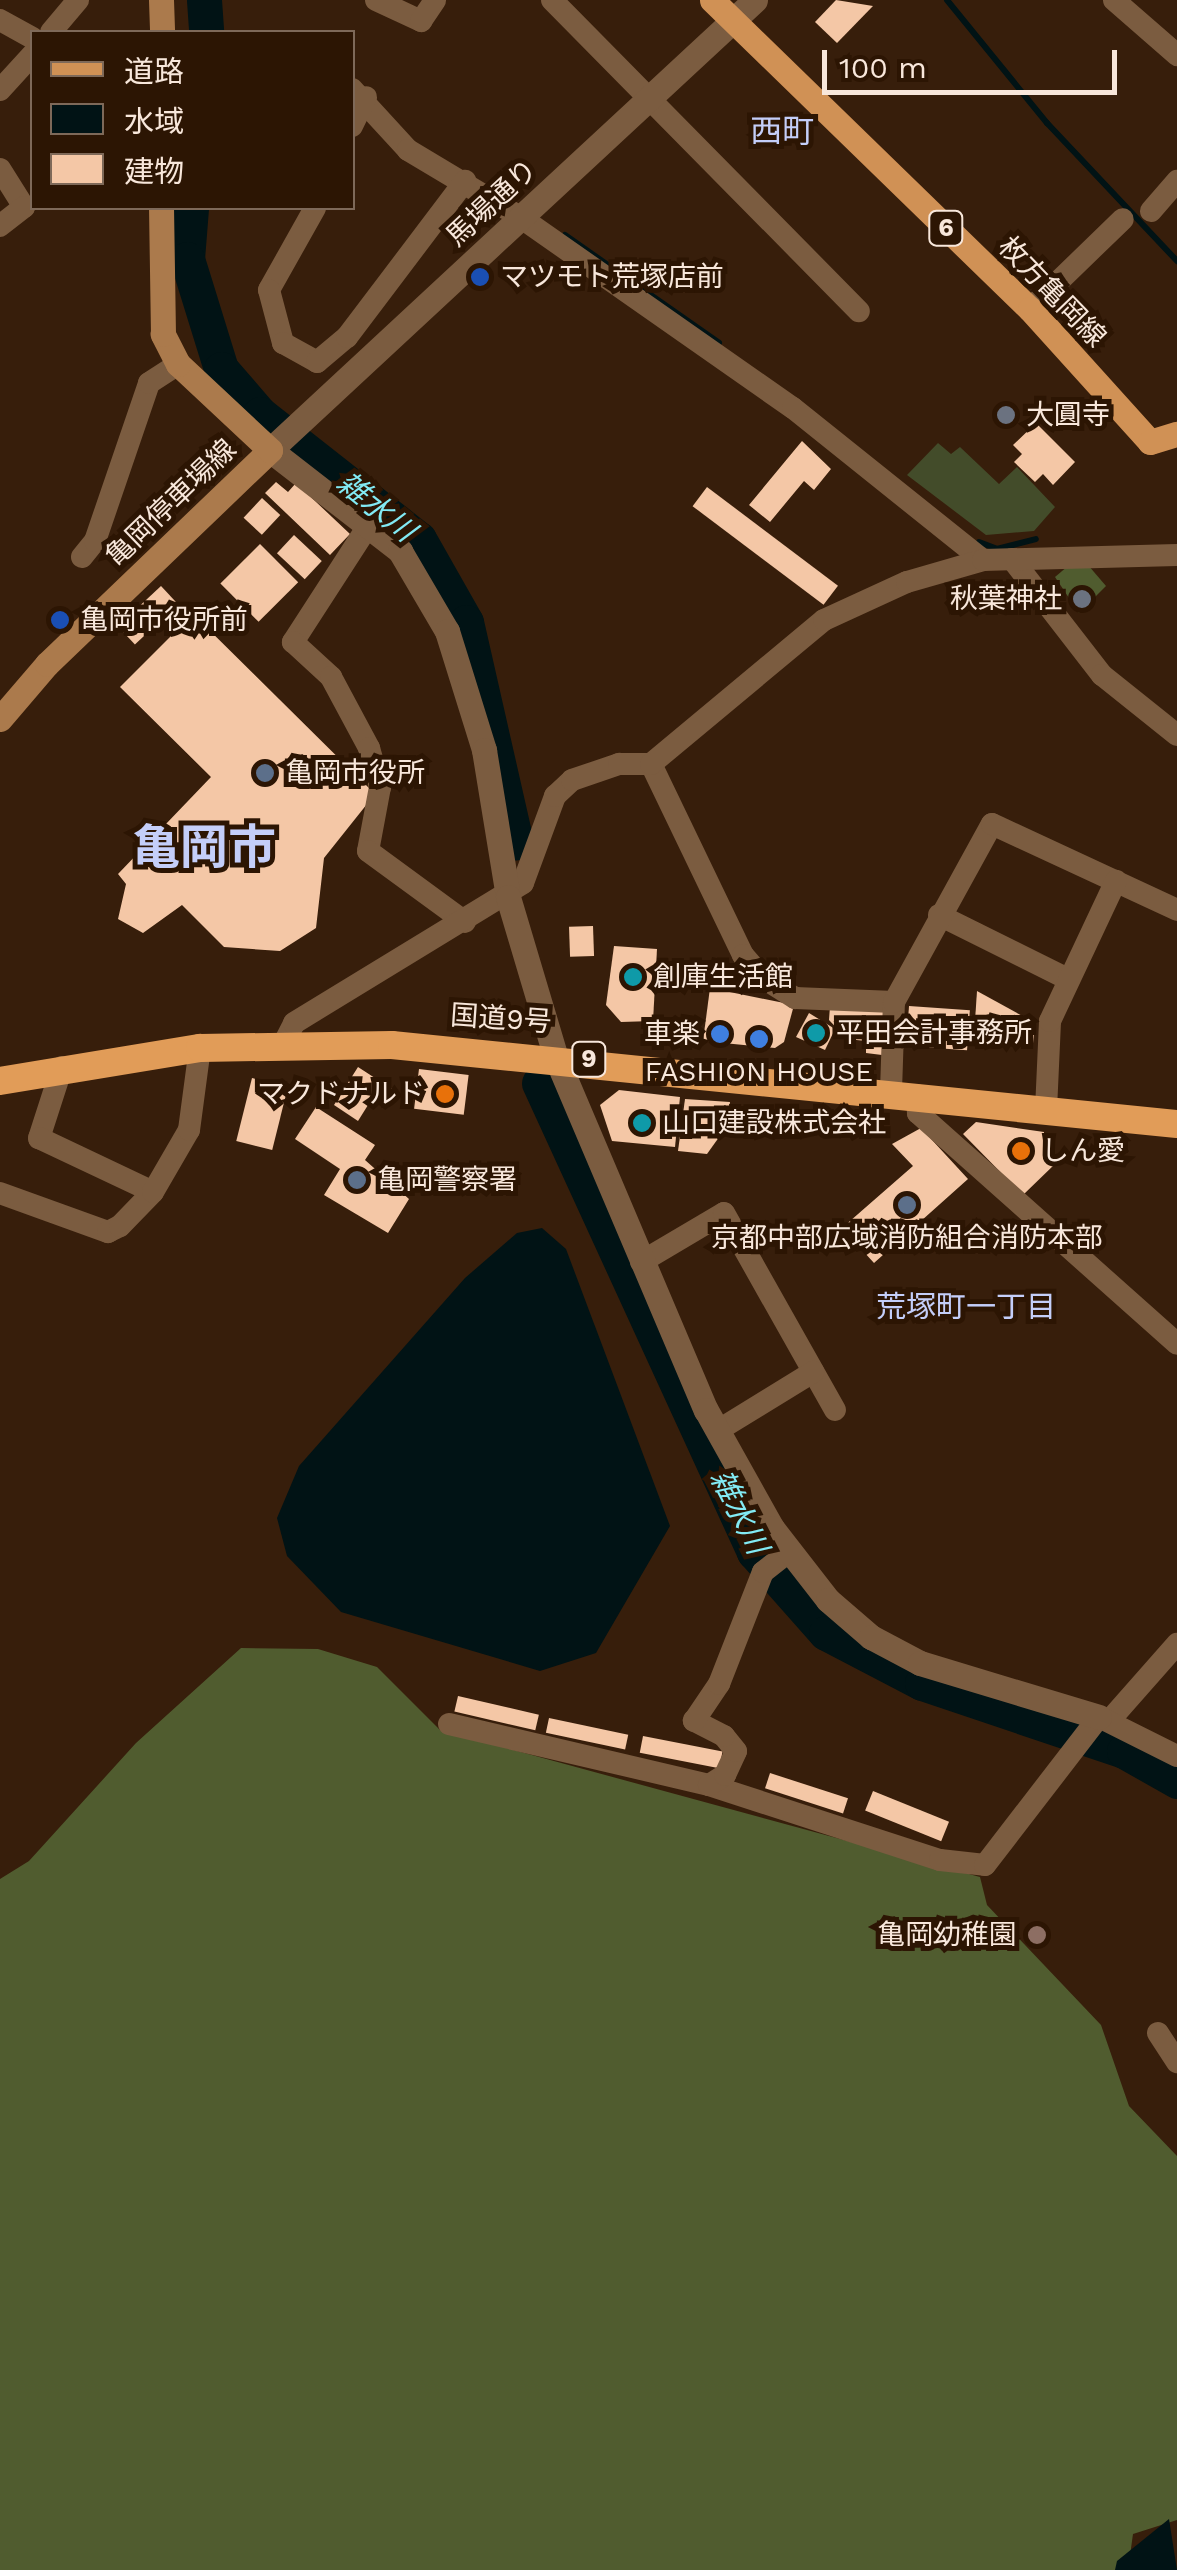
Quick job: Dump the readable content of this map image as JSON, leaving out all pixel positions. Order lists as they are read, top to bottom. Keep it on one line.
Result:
{"streets":{"highway":["国道9号","9"],"main road":["6","枚方亀岡線","亀岡停車場線"],"street":["馬場通り"]},"crossings":[["馬場通り","枚方亀岡線"],["馬場通り","亀岡停車場線"]],"districts":["西町","亀岡市","荒塚町一丁目"],"water":["雑水川"],"places":["マツモト荒塚店前","大圓寺","秋葉神社","亀岡市役所前","亀岡市役所","創庫生活館","平田会計事務所","車楽","FASHION HOUSE","マクドナルド","山口建設株式会社","しん愛","亀岡警察署","京都中部広域消防組合消防本部","亀岡幼稚園"],"legend":["道路","水域","建物"],"scale_bar":"100 m"}
